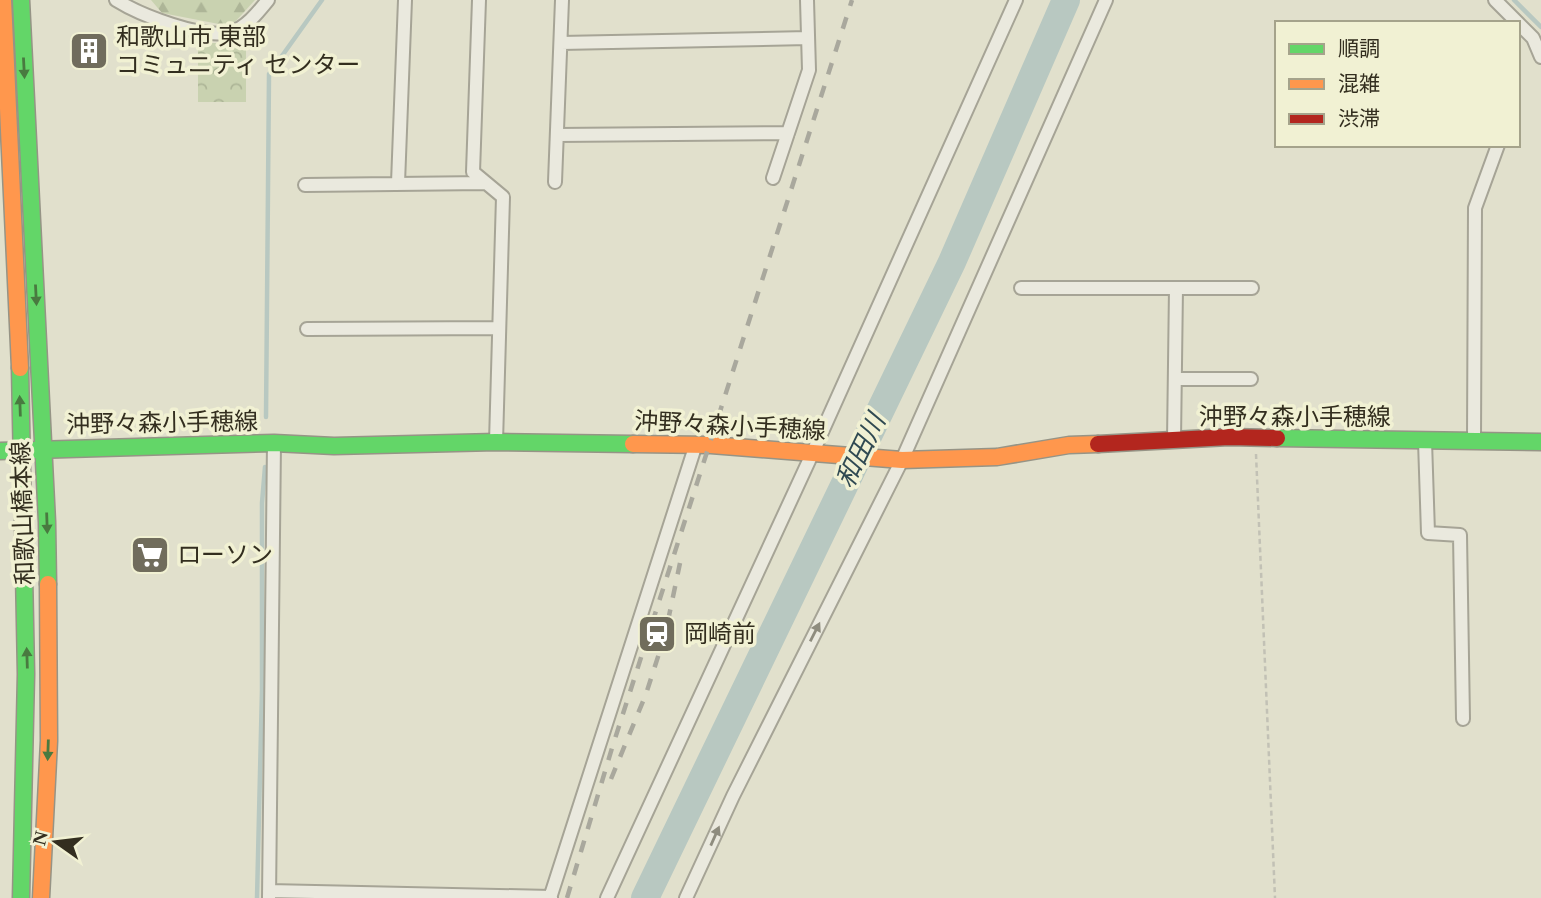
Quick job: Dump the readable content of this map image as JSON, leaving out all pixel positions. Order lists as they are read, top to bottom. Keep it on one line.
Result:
{"streets":{"main road":["沖野々森小手穂線","和歌山橋本線"]},"crossings":[["沖野々森小手穂線","和歌山橋本線"]],"water":["和田川"],"places":{"building":["和歌山市 東部 コミュニティ センター"],"supermarket":["ローソン"],"station":["岡崎前"]},"legend":["順調","混雑","渋滞"],"north":"left"}
